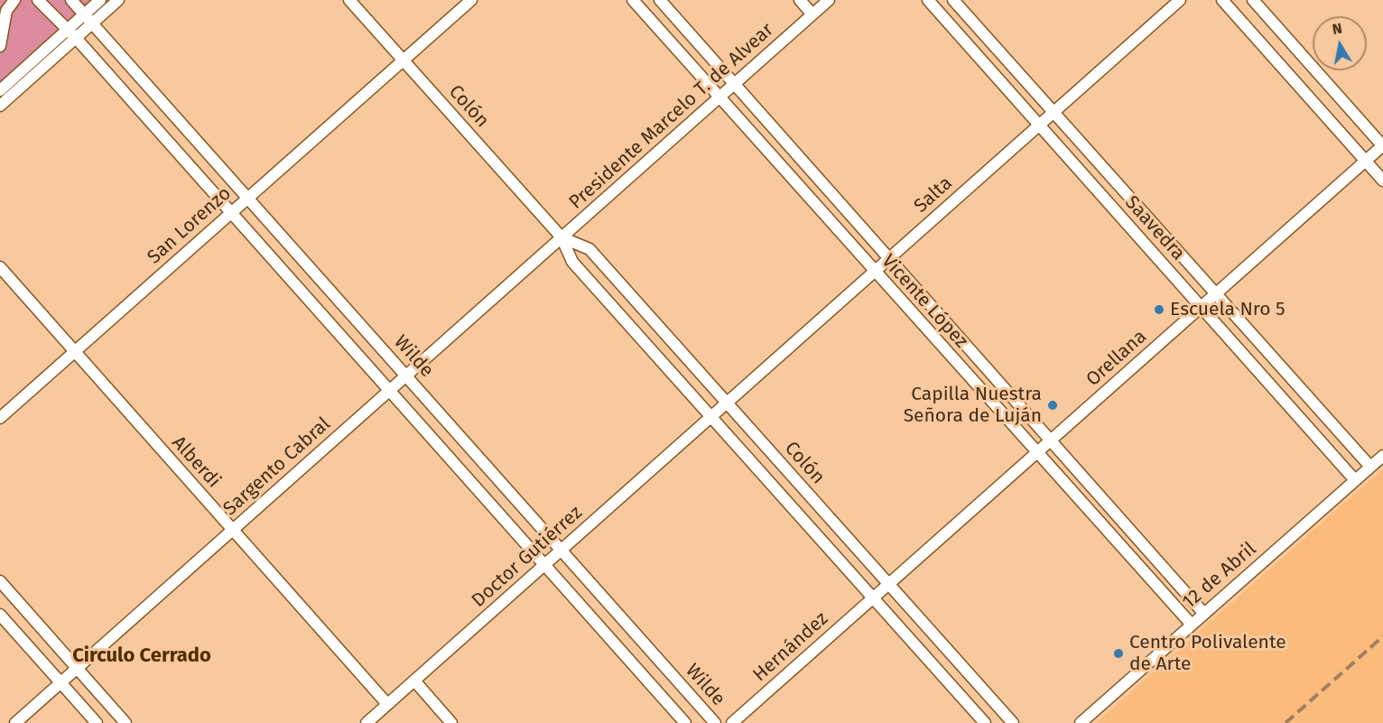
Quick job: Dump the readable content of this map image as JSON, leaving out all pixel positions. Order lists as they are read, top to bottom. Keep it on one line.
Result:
{"streets":{"street":["Colón","Presidente Marcelo T. de Alvear","Salta","San Lorenzo","Saavedra","Vicente López","Wilde","Orellana","Alberdi","Sargento Cabral","Doctor Gutiérrez","12 de Abril","Hernández"]},"crossings":[["Colón","Presidente Marcelo T. de Alvear"],["Colón","Salta"],["Colón","San Lorenzo"],["Colón","Orellana"],["Colón","Sargento Cabral"],["Colón","Doctor Gutiérrez"],["Colón","Hernández"],["Presidente Marcelo T. de Alvear","Vicente López"],["Presidente Marcelo T. de Alvear","Sargento Cabral"],["Salta","Saavedra"],["Salta","Vicente López"],["Salta","Doctor Gutiérrez"],["San Lorenzo","Wilde"],["San Lorenzo","Alberdi"],["Saavedra","Orellana"],["Saavedra","12 de Abril"],["Vicente López","Orellana"],["Vicente López","12 de Abril"],["Wilde","Sargento Cabral"],["Wilde","Doctor Gutiérrez"],["Orellana","Hernández"],["Alberdi","Sargento Cabral"],["Alberdi","Doctor Gutiérrez"]],"districts":["Circulo Cerrado"],"places":["Escuela Nro 5","Capilla Nuestra Señora de Luján","Centro Polivalente de Arte"],"north":"top"}
